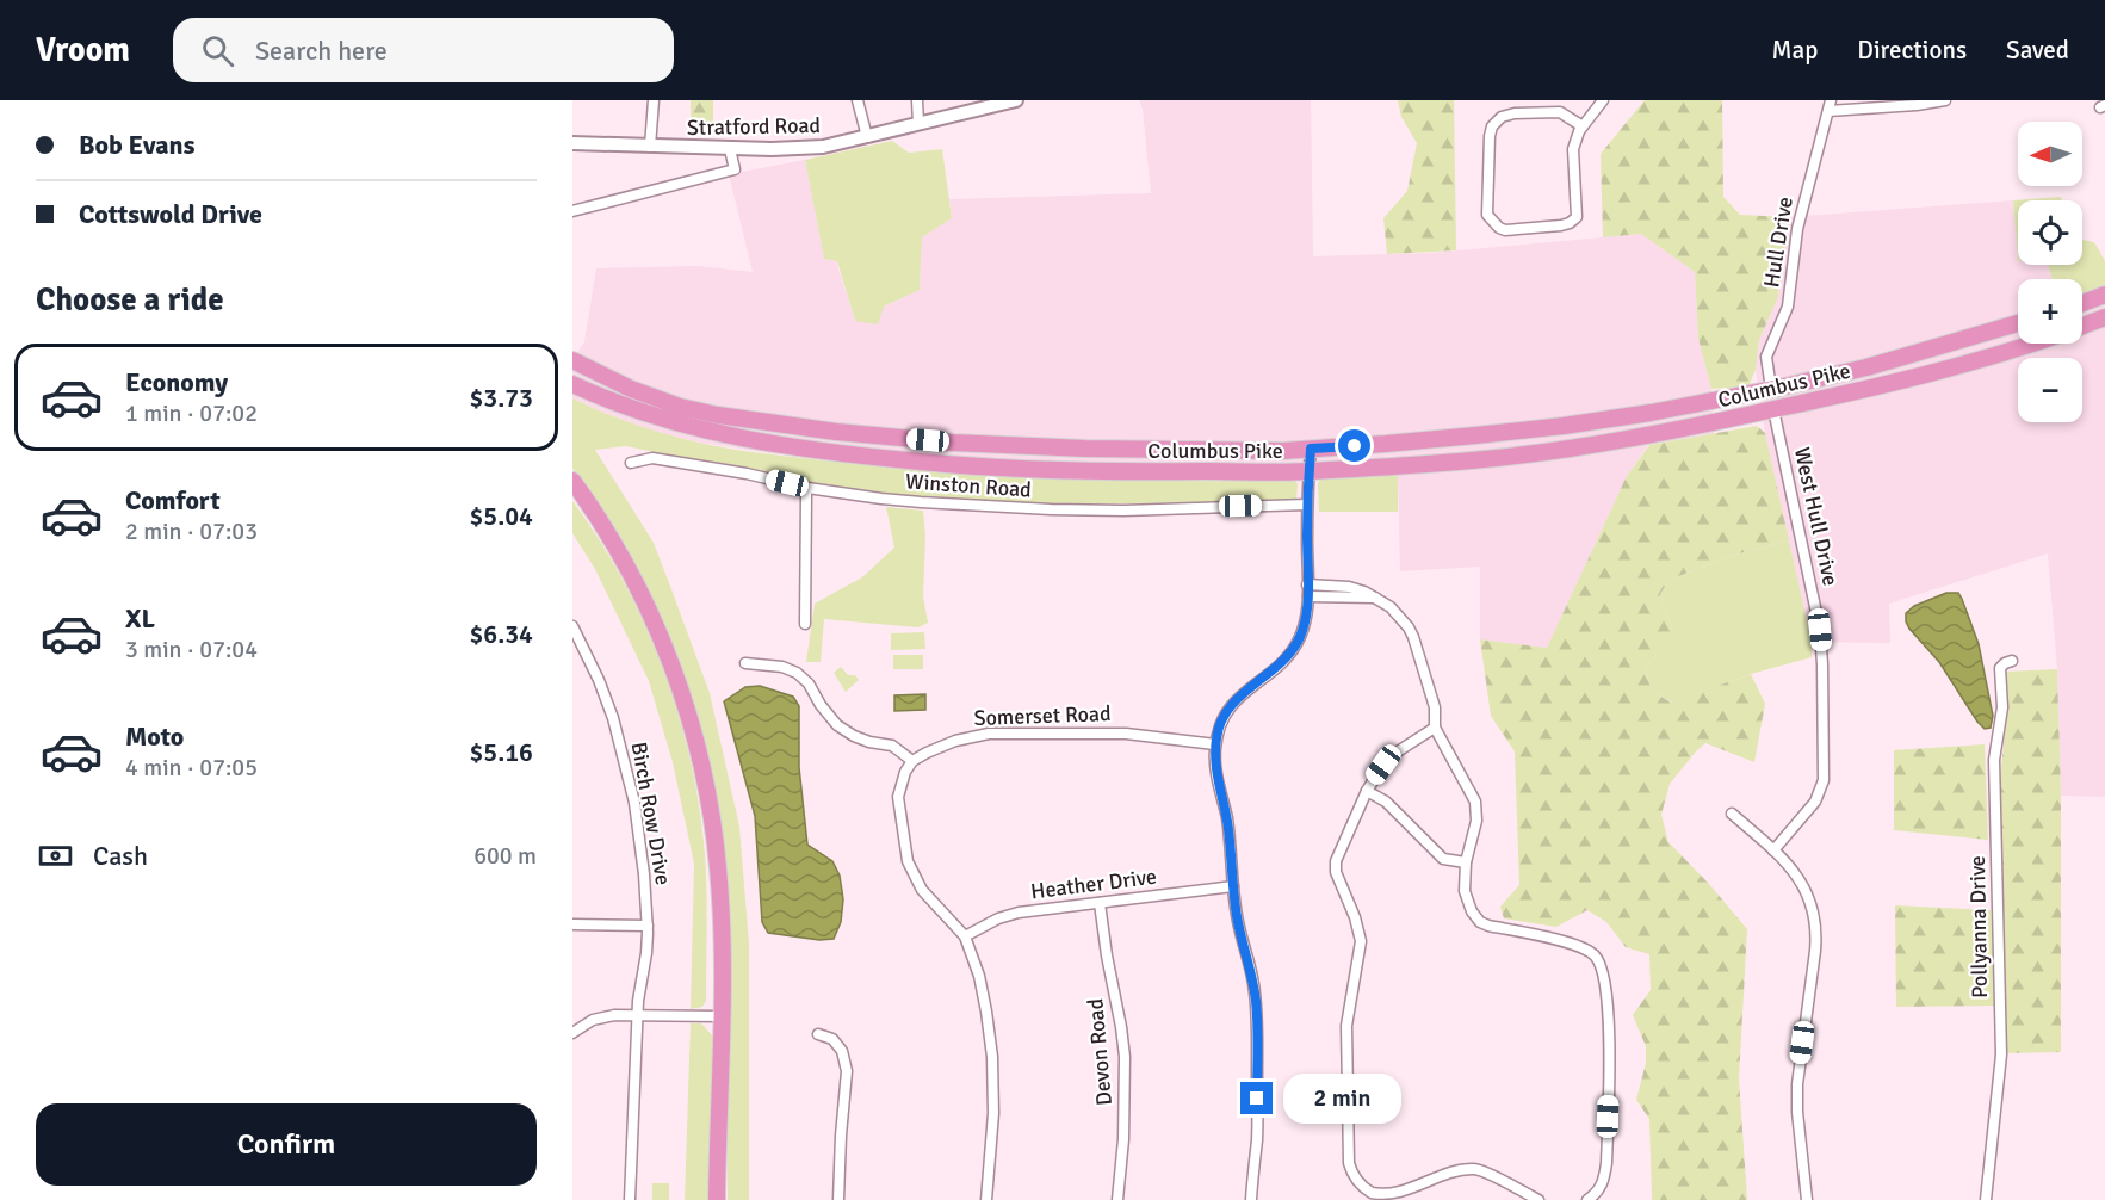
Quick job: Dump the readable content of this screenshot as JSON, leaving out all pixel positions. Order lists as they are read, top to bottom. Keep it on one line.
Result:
{"streets":{"highway":["Columbus Pike"],"street":["Stratford Road","Hull Drive","Winston Road","West Hull Drive","Somerset Road","Birch Row Drive","Heather Drive","Pollyanna Drive","Devon Road"]},"crossings":[["Hull Drive","Columbus Pike"],["Columbus Pike","West Hull Drive"],["Heather Drive","Devon Road"]],"north":"left","page":{"header":"Vroom","search":"Search here","nav":["Map","Directions","Saved"],"banner":["Bob Evans","Cottswold Drive"],"map_buttons":["+","−"],"heading":"Choose a ride","list":[{"name":"Economy","note":"1 min · 07:02","value":"$3.73"},{"name":"Comfort","note":"2 min · 07:03","value":"$5.04"},{"name":"XL","note":"3 min · 07:04","value":"$6.34"},{"name":"Moto","note":"4 min · 07:05","value":"$5.16"}],"pay":["Cash","600 m"],"bubble":"2 min","buttons":"Confirm"}}
